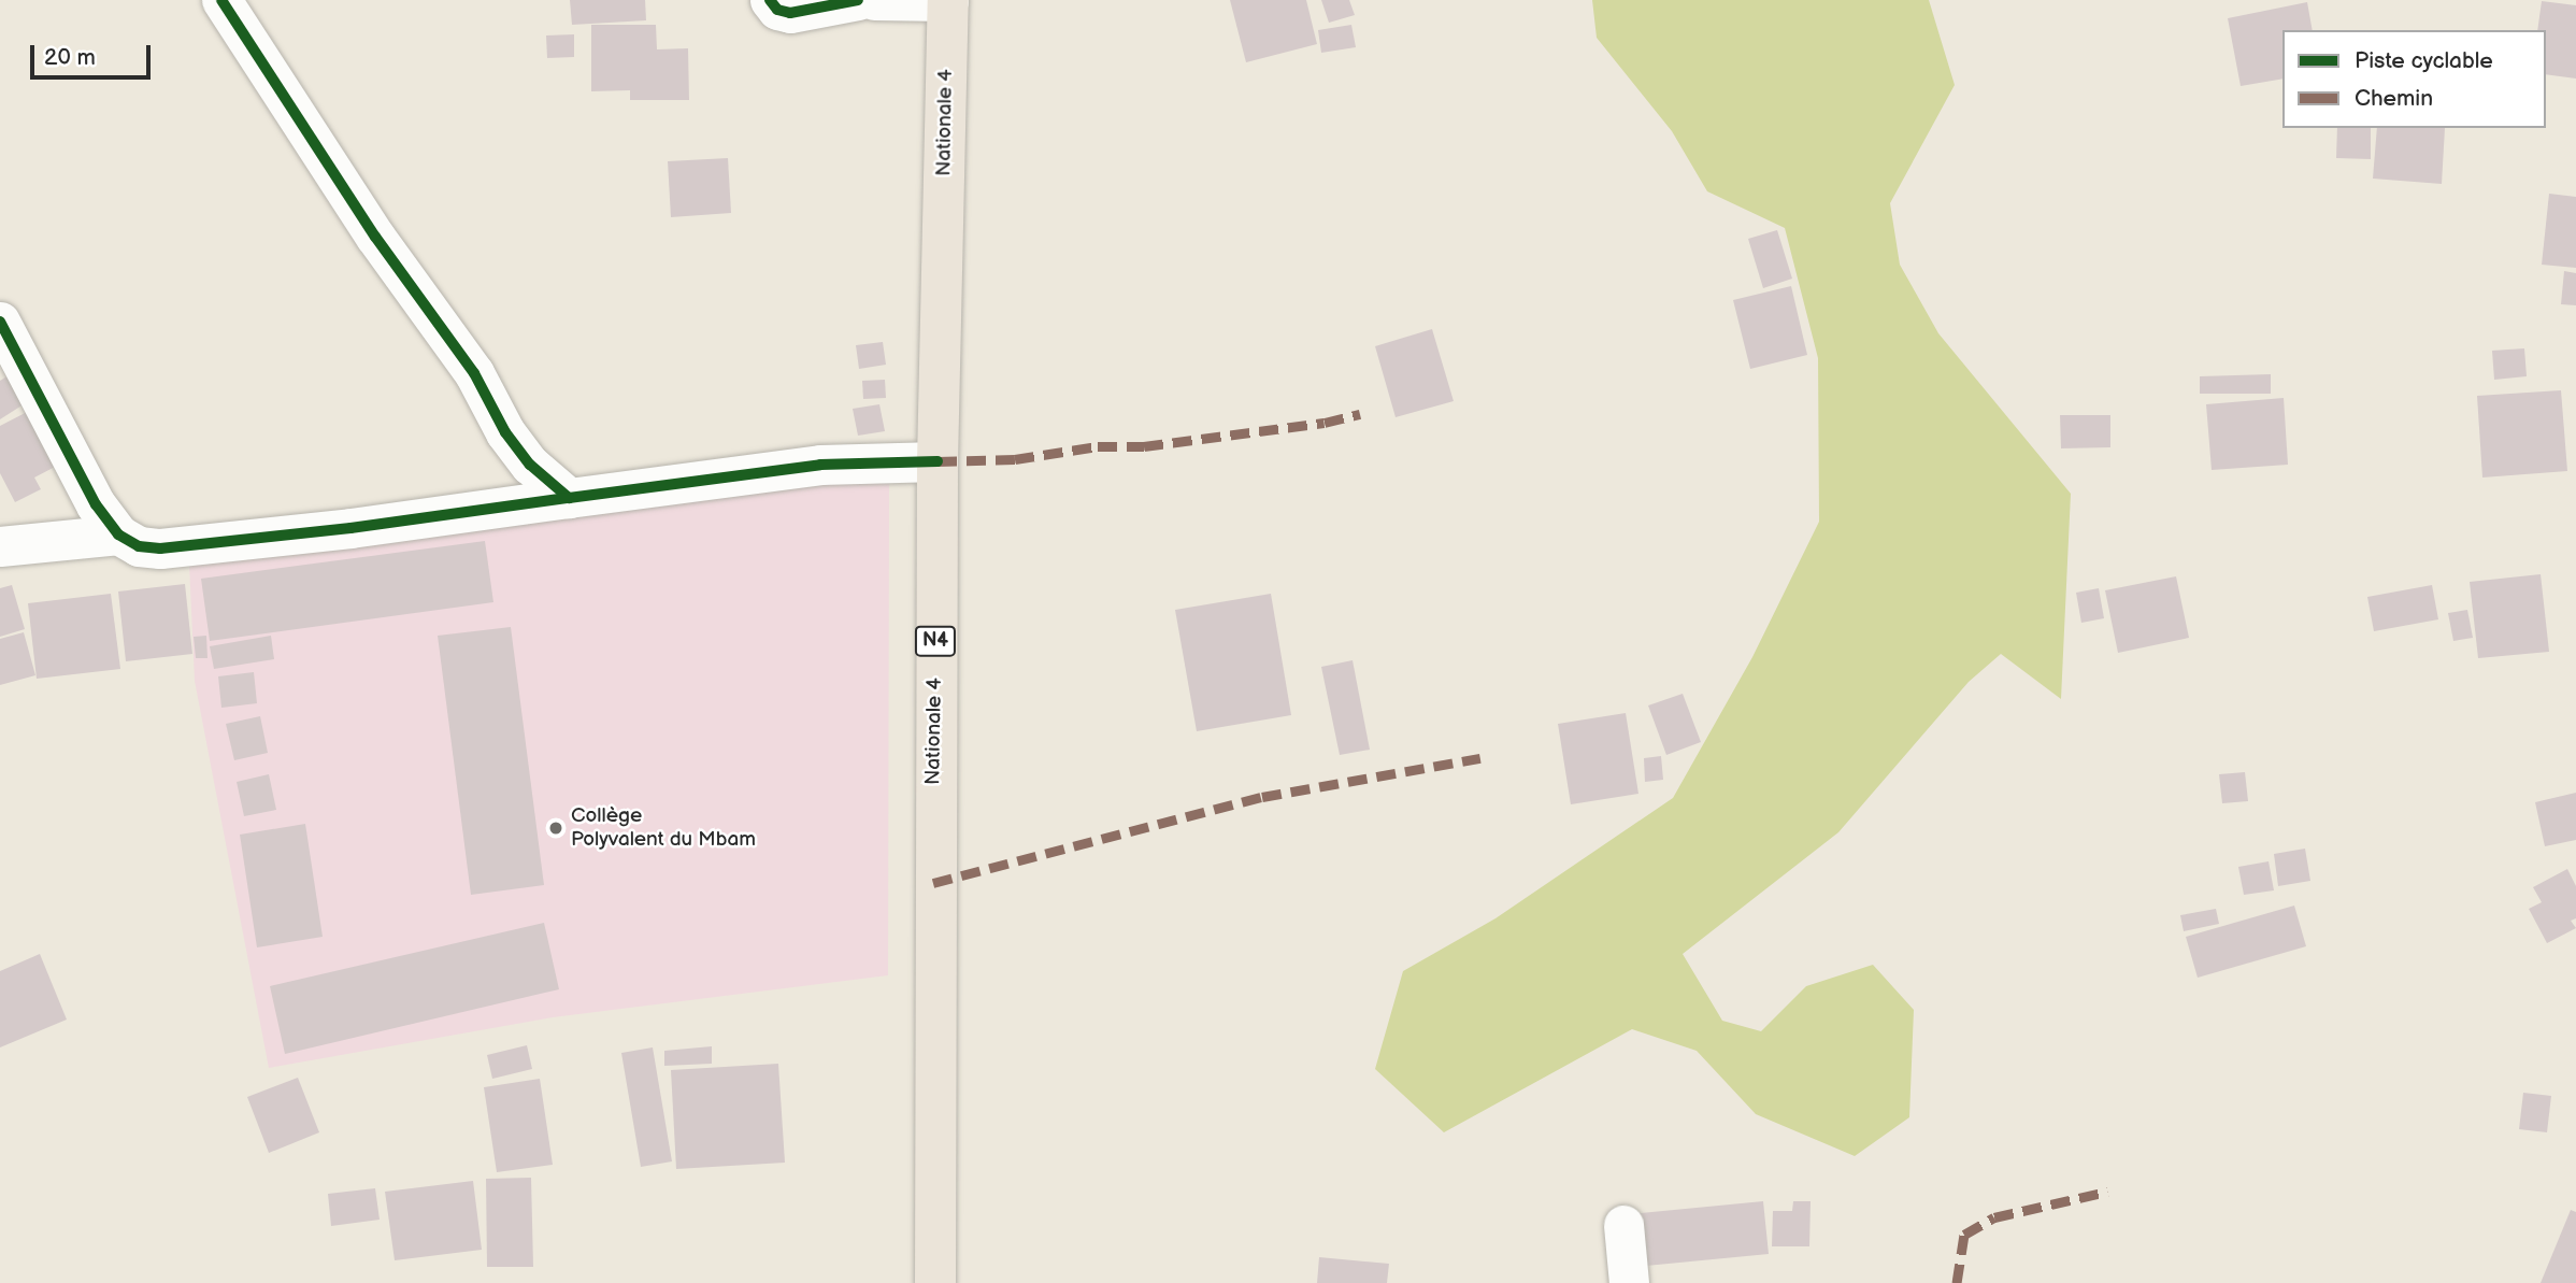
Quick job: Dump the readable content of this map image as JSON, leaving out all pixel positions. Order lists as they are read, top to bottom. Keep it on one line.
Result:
{"streets":{"highway":["Nationale 4","N4"]},"places":["Collège Polyvalent du Mbam"],"legend":["Piste cyclable","Chemin"],"scale_bar":"20 m"}
